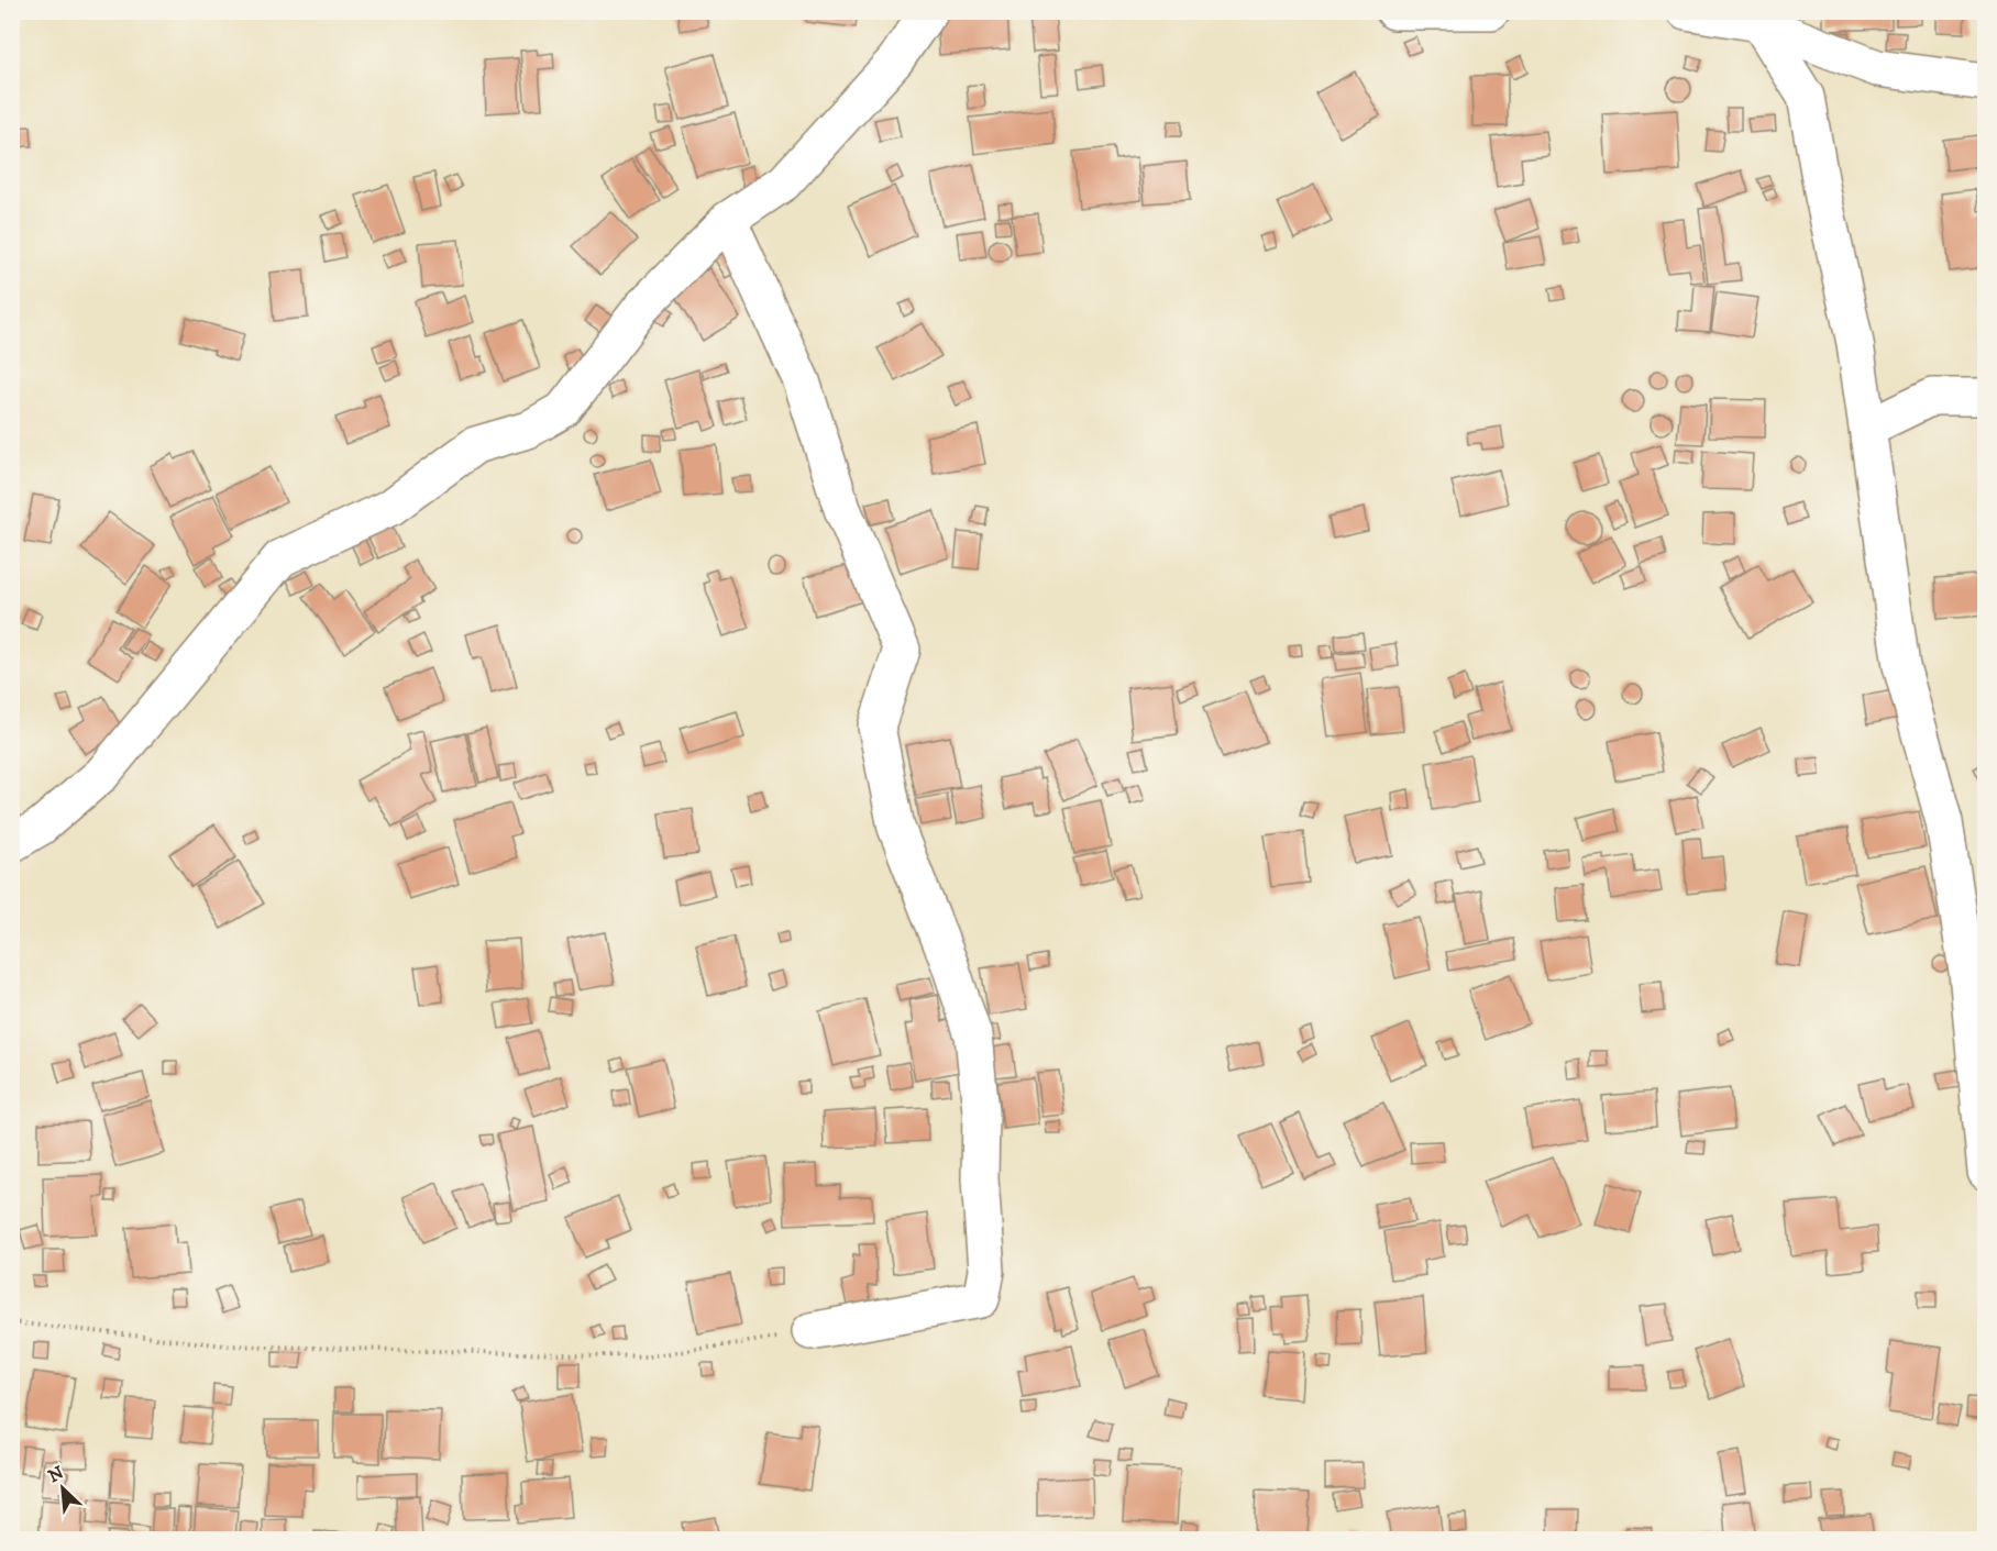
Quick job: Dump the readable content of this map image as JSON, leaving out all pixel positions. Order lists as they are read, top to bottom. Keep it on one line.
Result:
{"north":"top left"}
